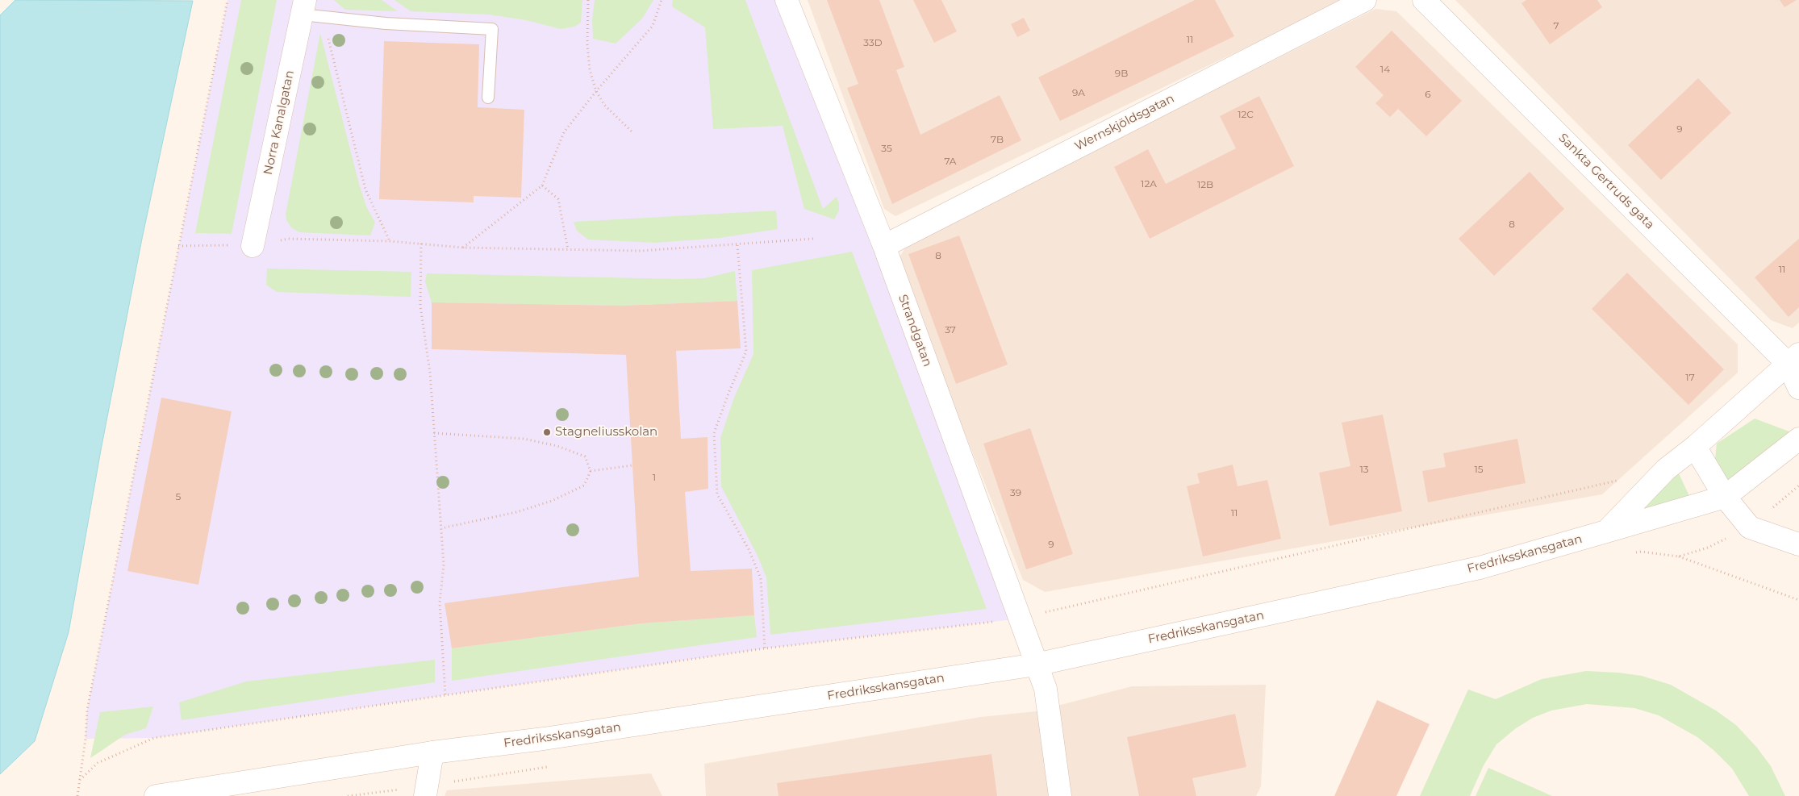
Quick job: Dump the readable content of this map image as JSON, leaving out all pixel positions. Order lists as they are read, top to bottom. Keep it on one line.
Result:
{"streets":{"street":["Norra Kanalgatan","Wernskjöldsgatan","Sankta Gertruds gata","Strandgatan","Fredriksskansgatan"]},"crossings":[["Wernskjöldsgatan","Strandgatan"],["Strandgatan","Fredriksskansgatan"]],"places":["Stagneliusskolan"],"house_numbers":["7","11","33D","14","9B","9A","6","12C","9","7B","35","7A","12A","12B","8","8","11","37","17","13","15","1","39","5","11","9"]}
